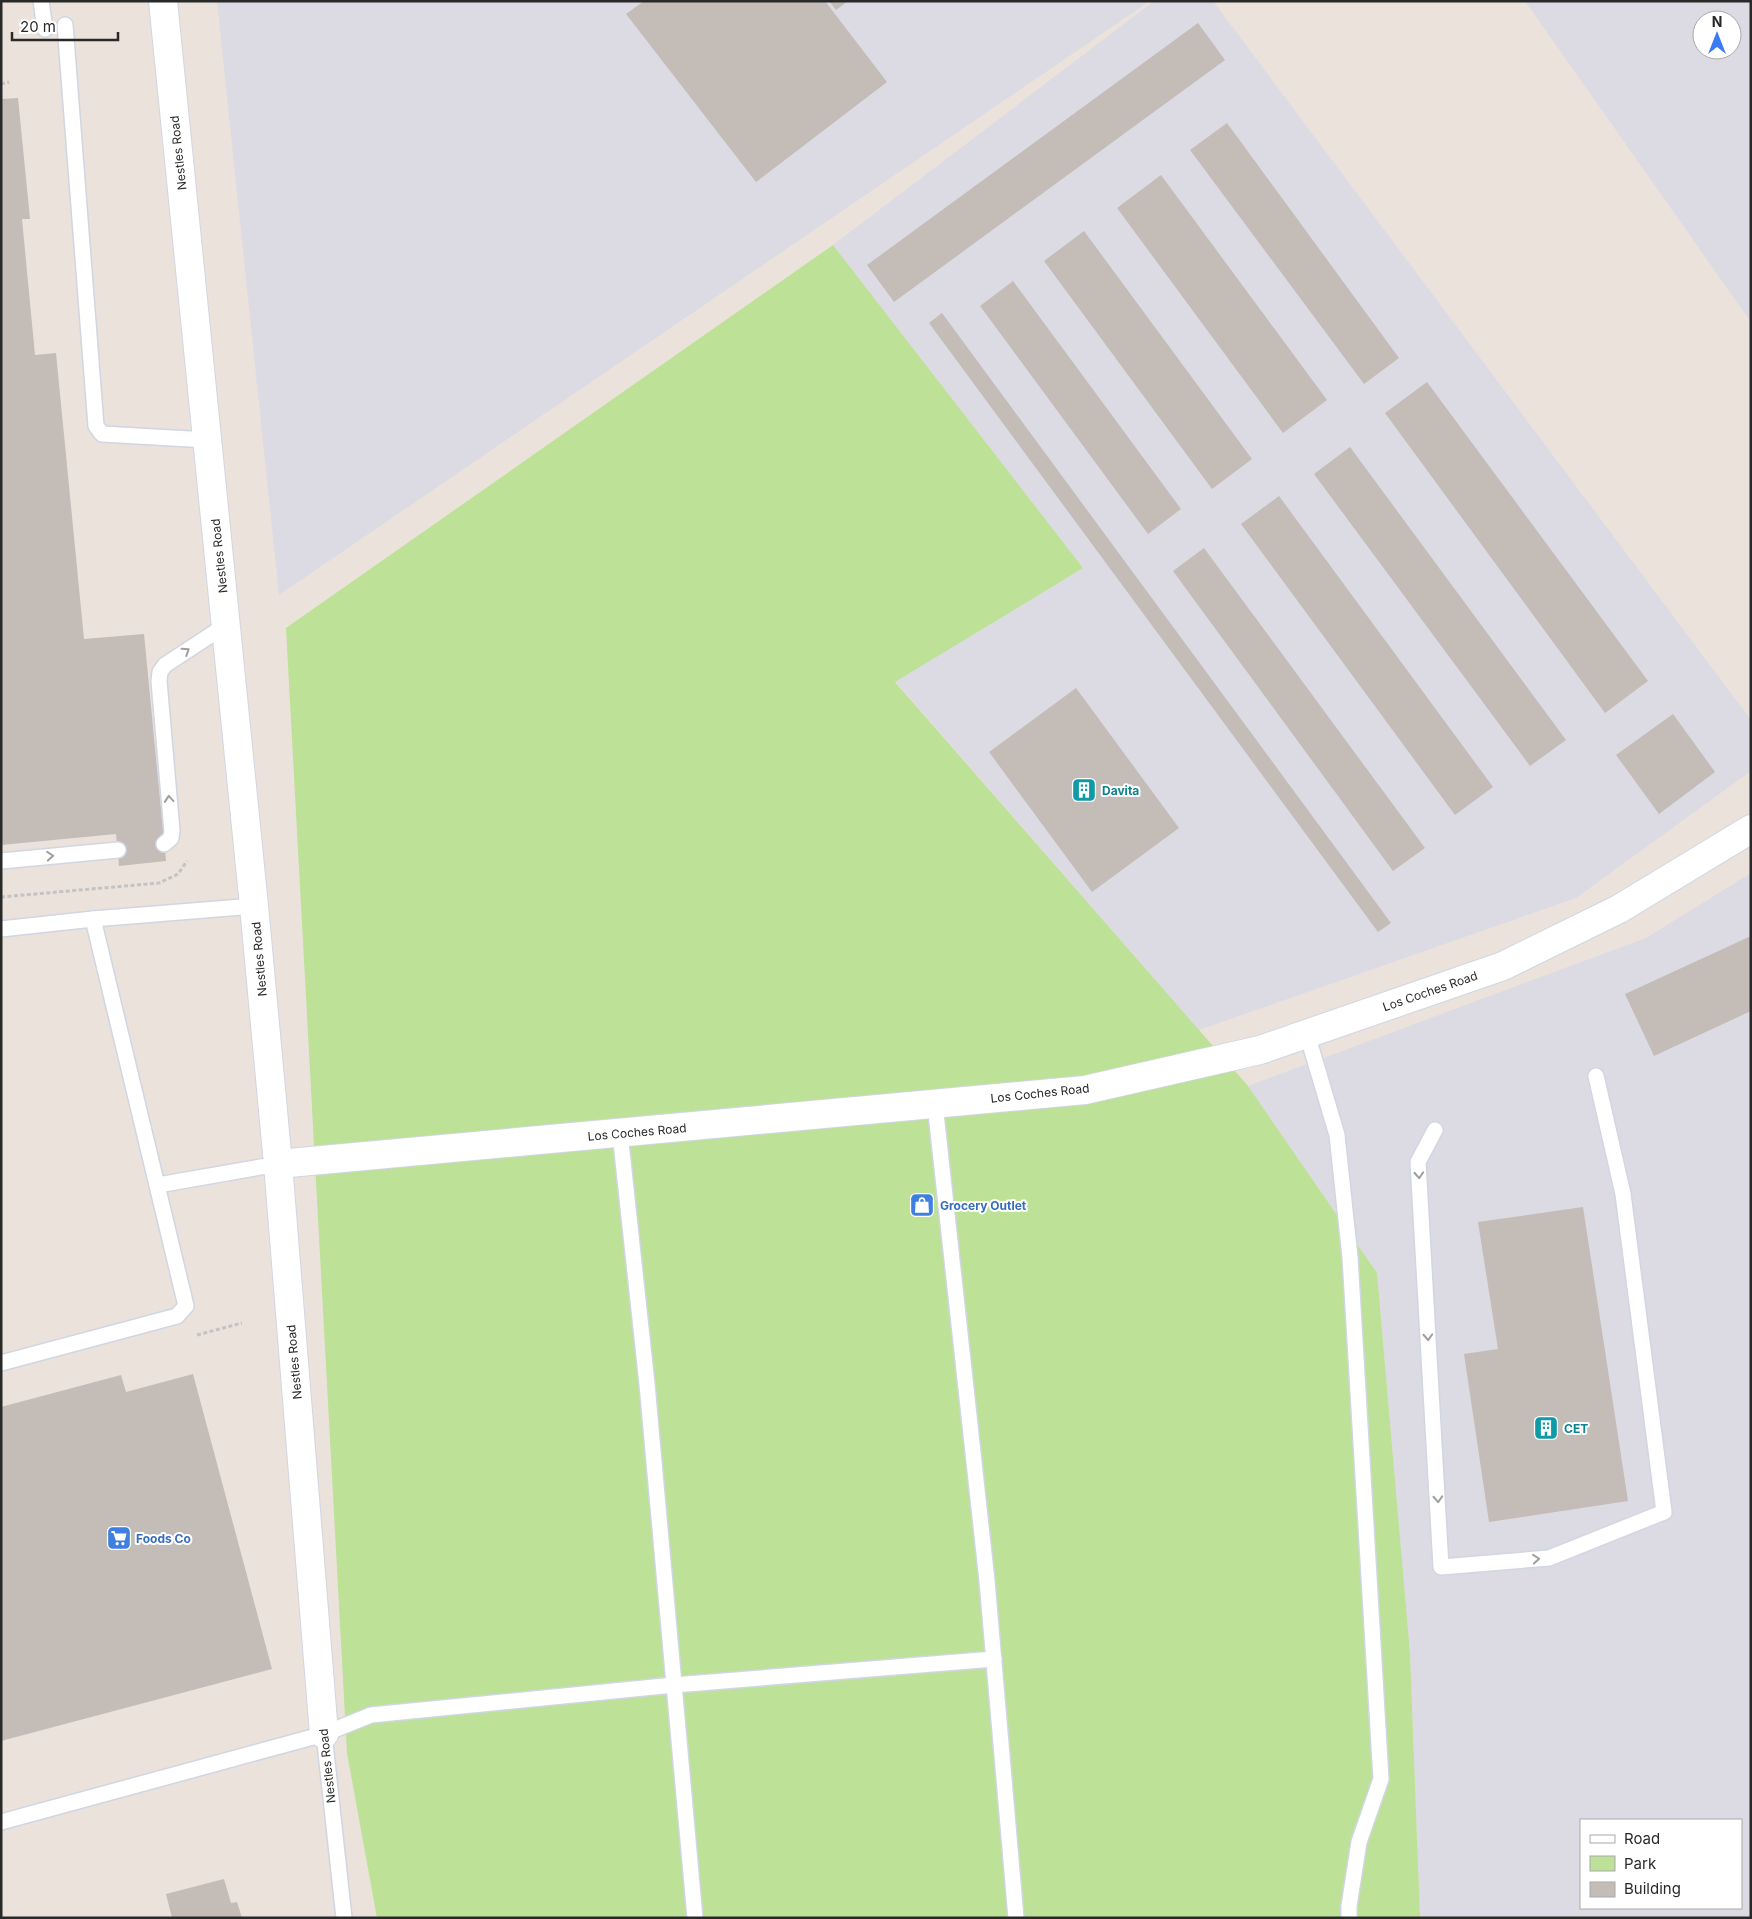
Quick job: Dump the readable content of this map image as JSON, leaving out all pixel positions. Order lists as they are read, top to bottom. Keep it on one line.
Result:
{"streets":{"street":["Nestles Road","Los Coches Road"]},"crossings":[["Nestles Road","Los Coches Road"]],"places":{"building":["Davita","CET"],"shop":["Grocery Outlet"],"supermarket":["Foods Co"]},"legend":["Road","Park","Building"],"scale_bar":"20 m","north":"top"}
